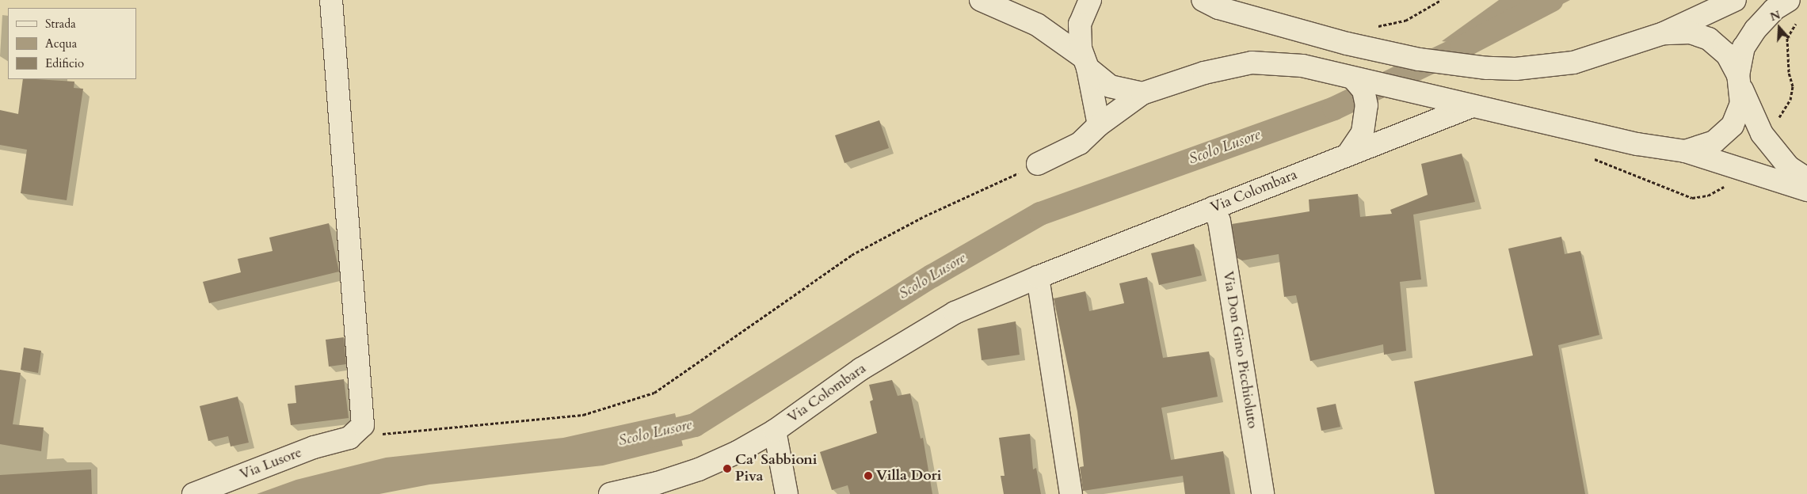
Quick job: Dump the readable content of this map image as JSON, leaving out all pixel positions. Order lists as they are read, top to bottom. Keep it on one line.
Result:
{"streets":{"street":["Via Colombara","Via Don Gino Picchioluto","Via Lusore"]},"crossings":[["Via Colombara","Via Don Gino Picchioluto"]],"water":["Scolo Lusore"],"places":["Ca' Sabbioni Piva","Villa Dori"],"legend":["Strada","Acqua","Edificio"],"north":"top"}
